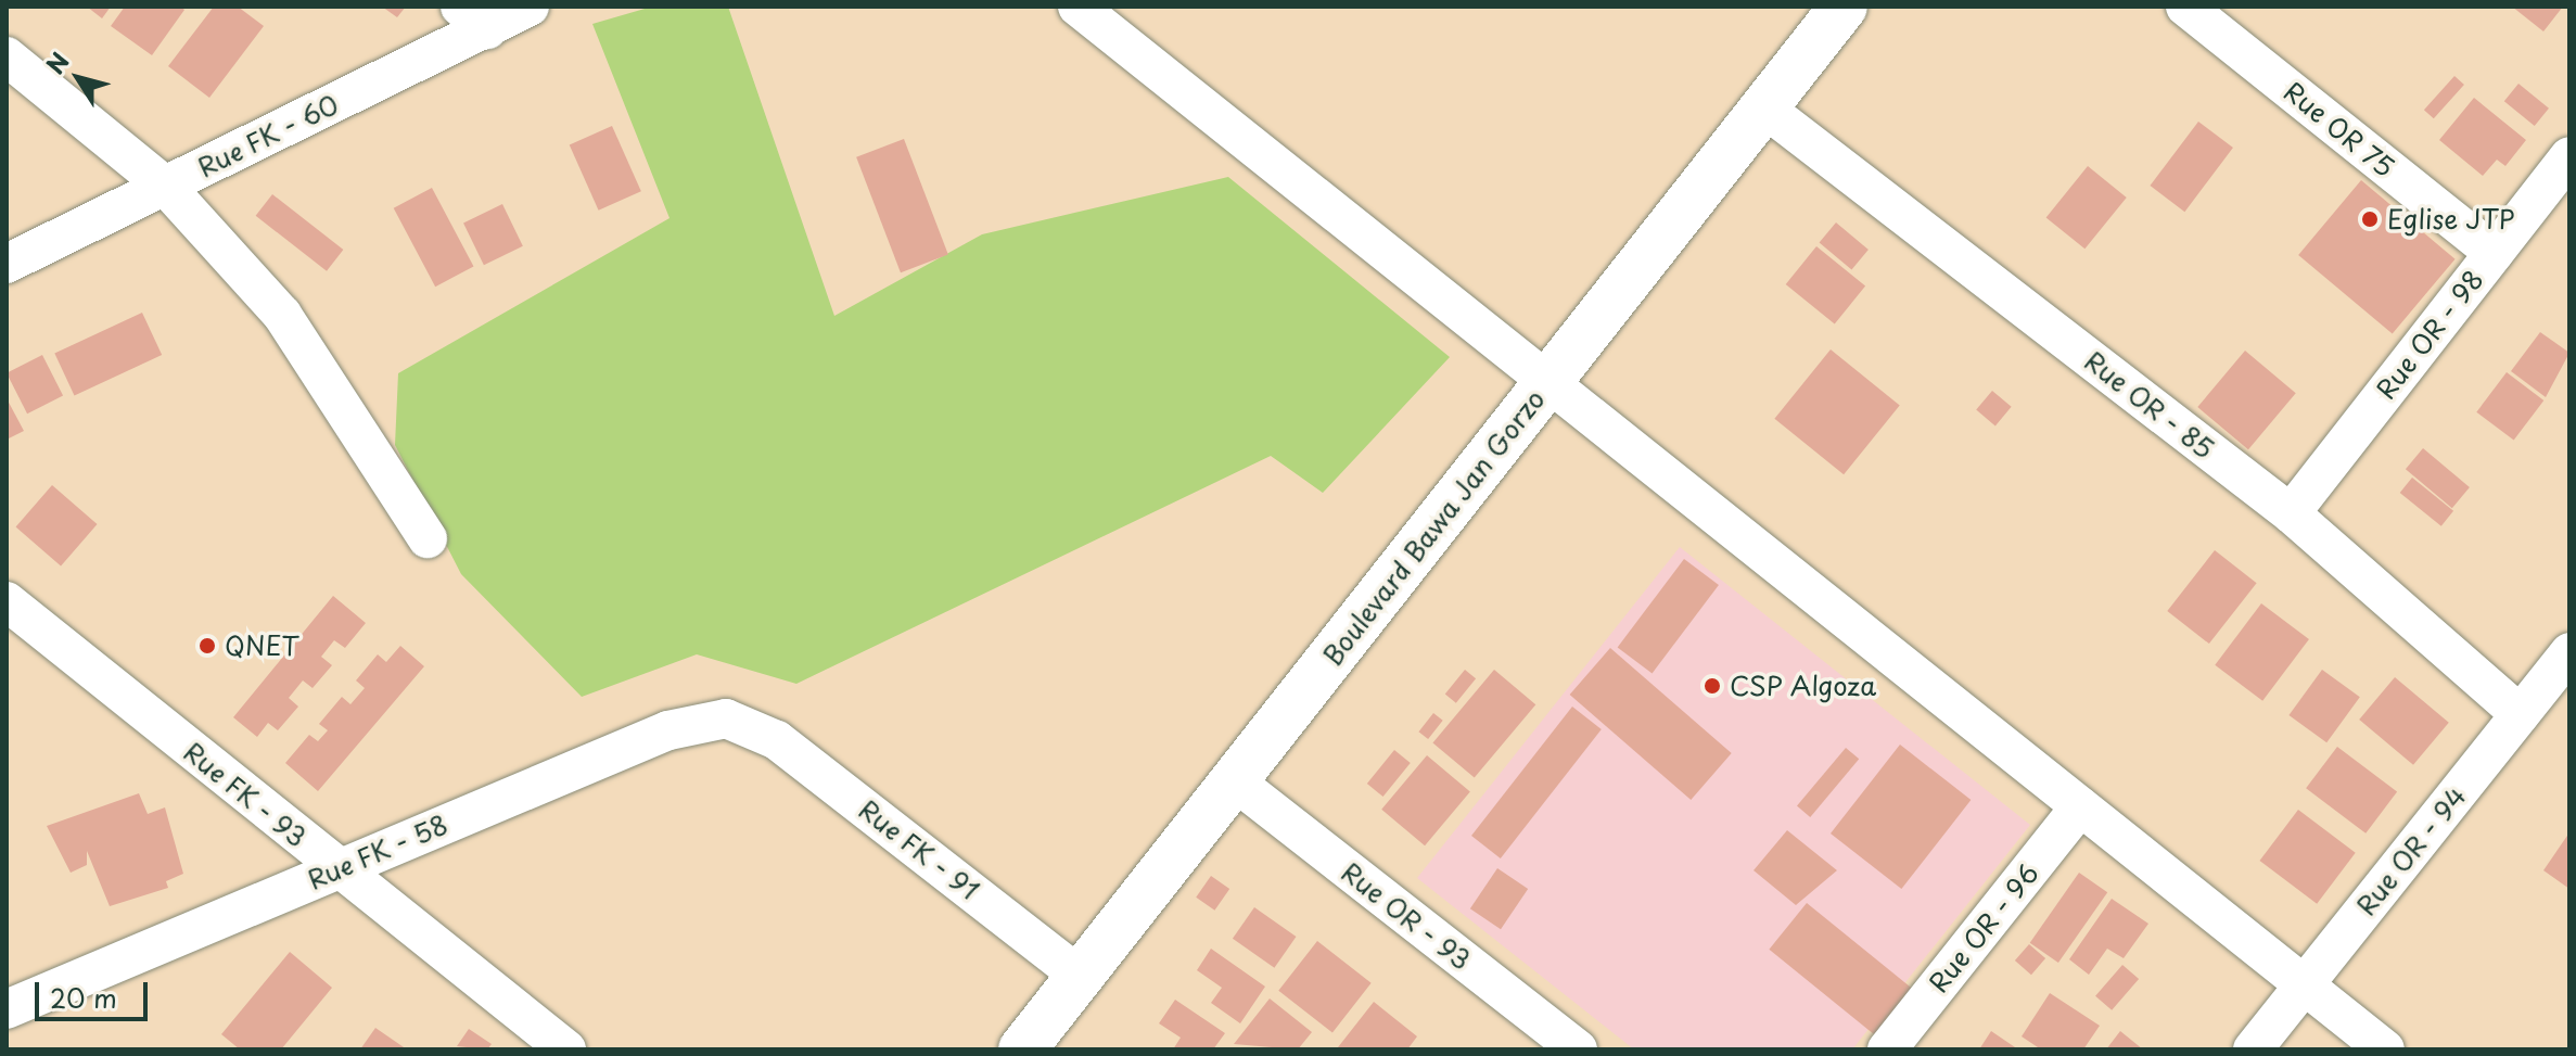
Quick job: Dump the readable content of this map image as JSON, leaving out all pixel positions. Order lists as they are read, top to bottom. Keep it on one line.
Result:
{"streets":{"main road":["Boulevard Bawa Jan Gorzo"],"street":["Rue OR 75","Rue FK - 60","Rue OR - 98","Rue OR - 85","Rue FK - 93","Rue FK - 91","Rue OR - 94","Rue FK - 58","Rue OR - 93","Rue OR - 96"]},"crossings":[["Rue OR 75","Rue OR - 98"],["Rue OR - 98","Rue OR - 85"],["Rue OR - 85","Boulevard Bawa Jan Gorzo"],["Rue OR - 85","Rue OR - 94"],["Boulevard Bawa Jan Gorzo","Rue FK - 91"],["Boulevard Bawa Jan Gorzo","Rue OR - 93"],["Rue FK - 93","Rue FK - 58"],["Rue FK - 91","Rue FK - 58"]],"places":["Eglise JTP","QNET","CSP Algoza"],"scale_bar":"20 m","north":"top left"}
